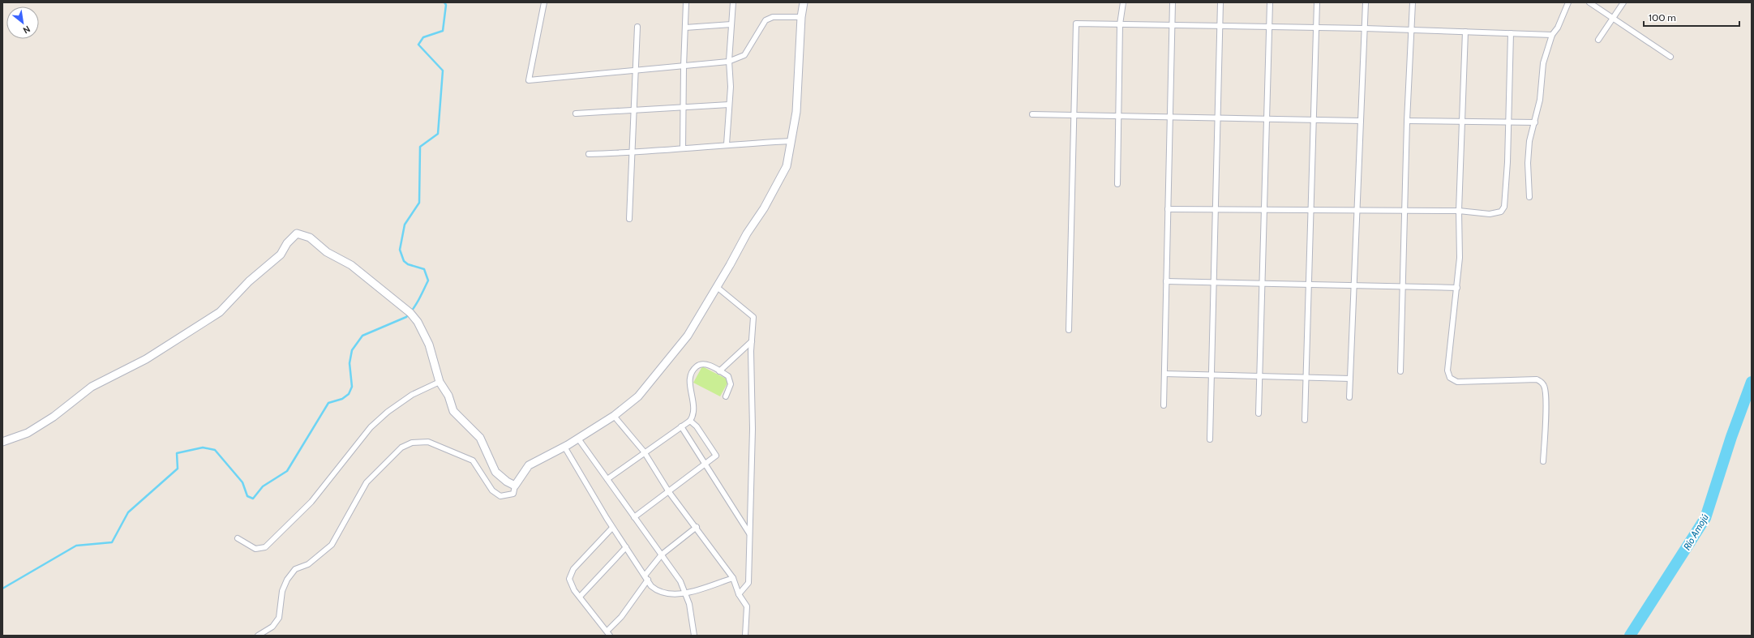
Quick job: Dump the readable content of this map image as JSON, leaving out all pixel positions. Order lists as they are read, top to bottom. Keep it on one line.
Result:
{"water":["Río Amojú"],"scale_bar":"100 m","north":"bottom right"}
